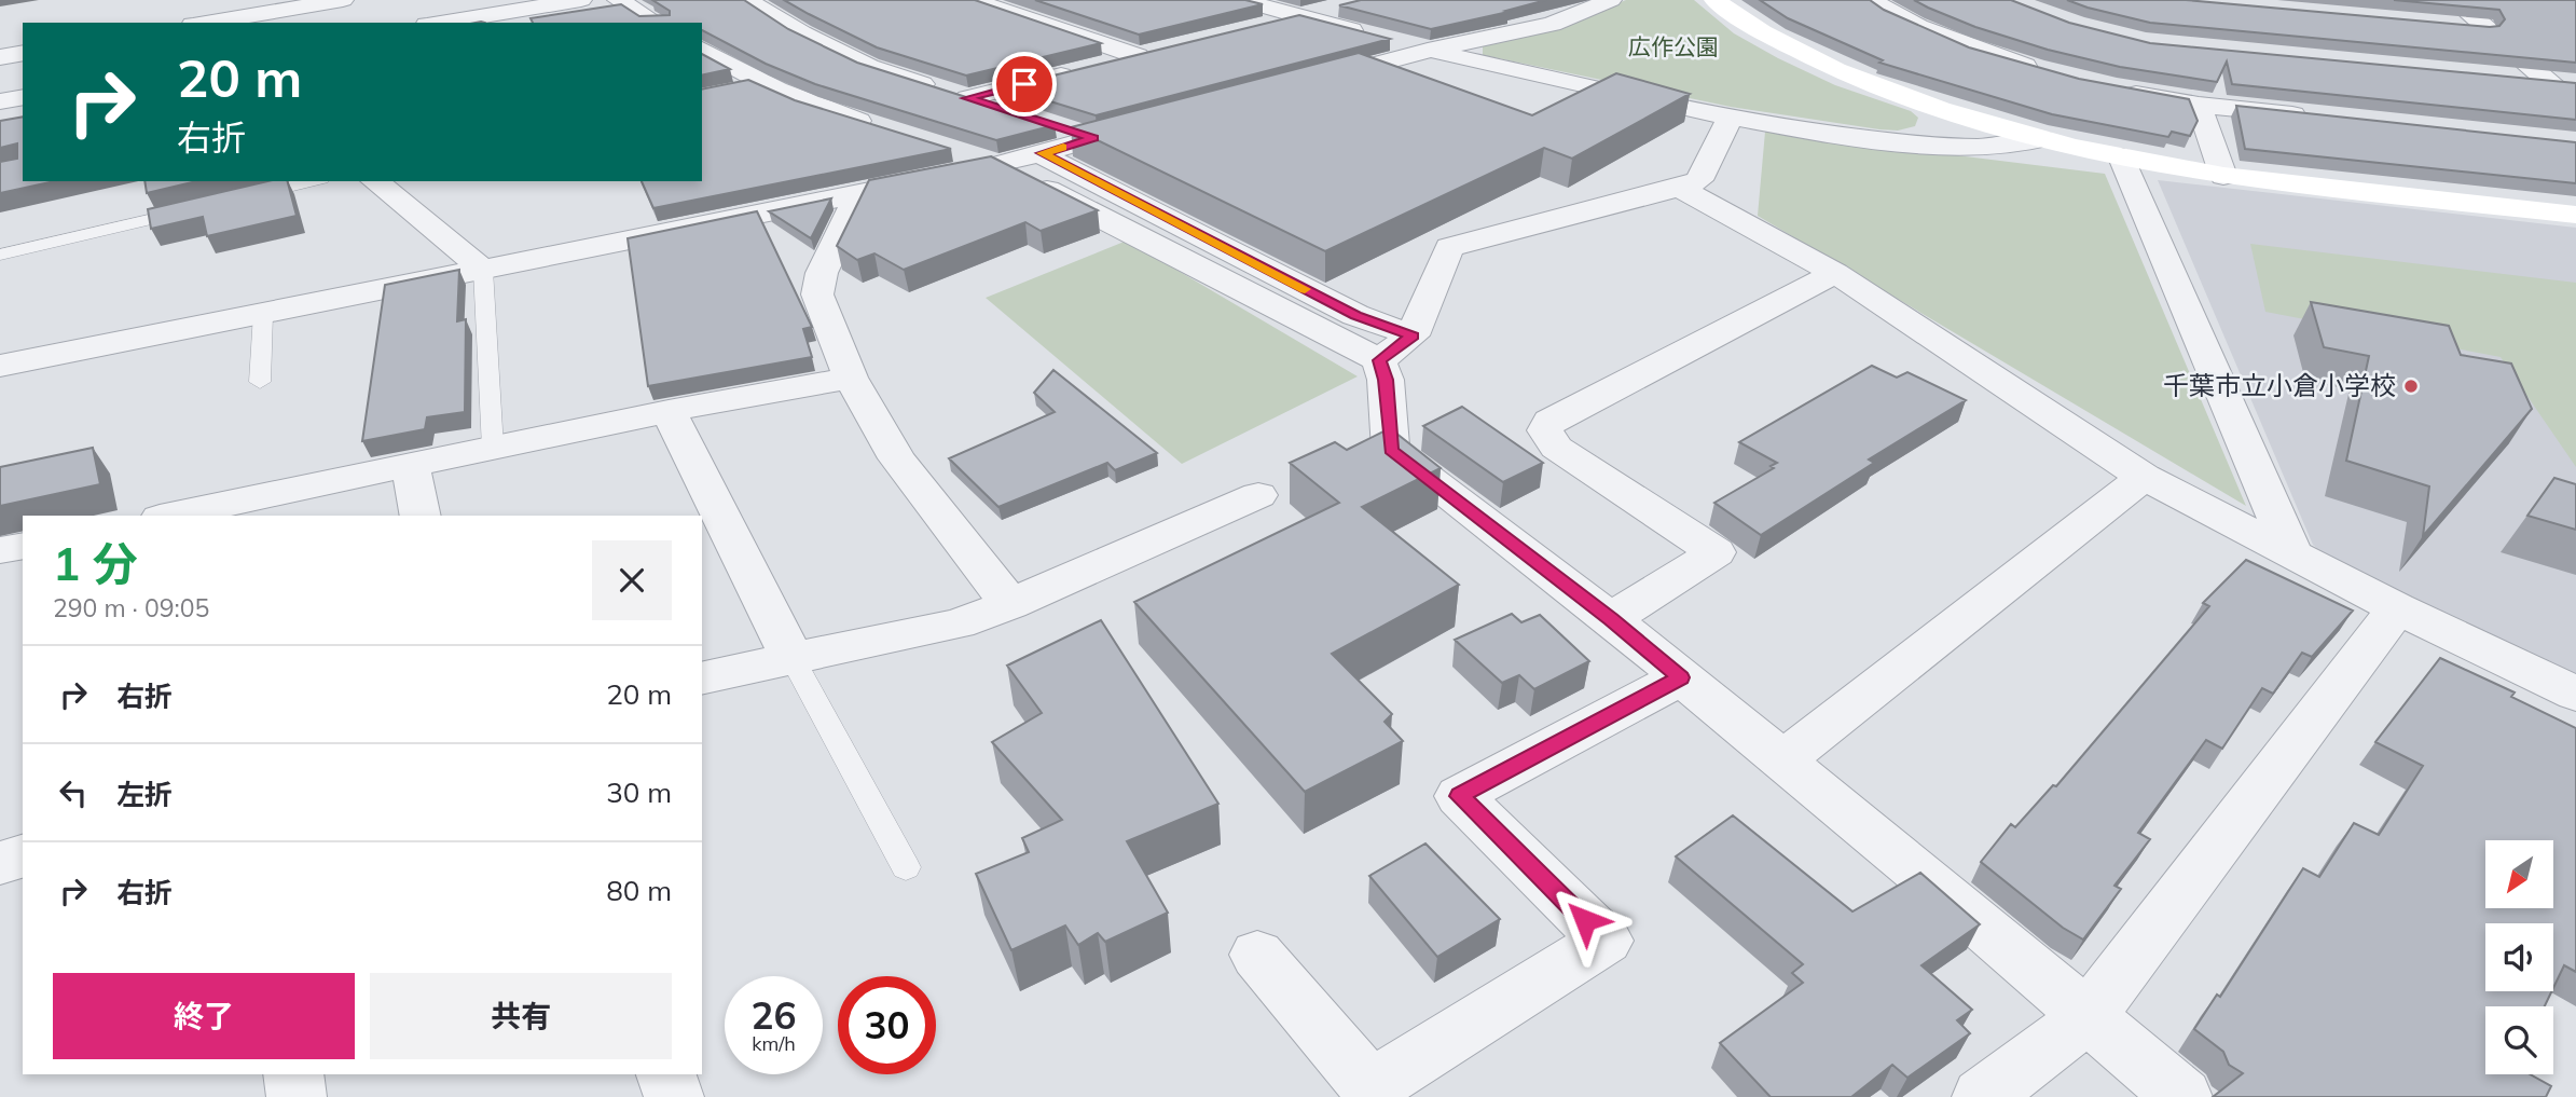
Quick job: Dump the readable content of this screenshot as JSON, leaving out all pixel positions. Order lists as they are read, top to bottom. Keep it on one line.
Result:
{"parks":["広作公園"],"places":["千葉市立小倉小学校"],"north":"bottom left","page":{"turn":["20 m","右折"],"heading":["1 分","290 m · 09:05"],"list":[{"name":"右折","value":"20 m"},{"name":"左折","value":"30 m"},{"name":"右折","value":"80 m"}],"buttons":["終了","共有"],"speed":"26 km/h","limit":"30"}}
